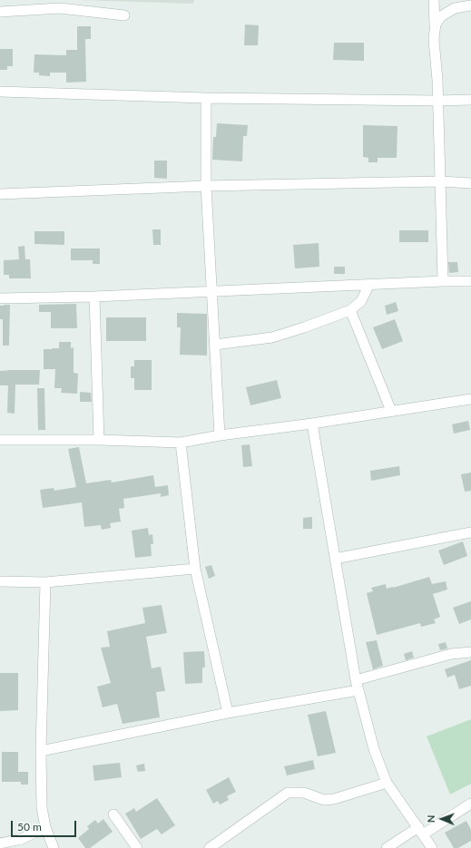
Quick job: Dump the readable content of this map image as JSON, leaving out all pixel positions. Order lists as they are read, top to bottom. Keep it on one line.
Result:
{"scale_bar":"50 m","north":"left"}
